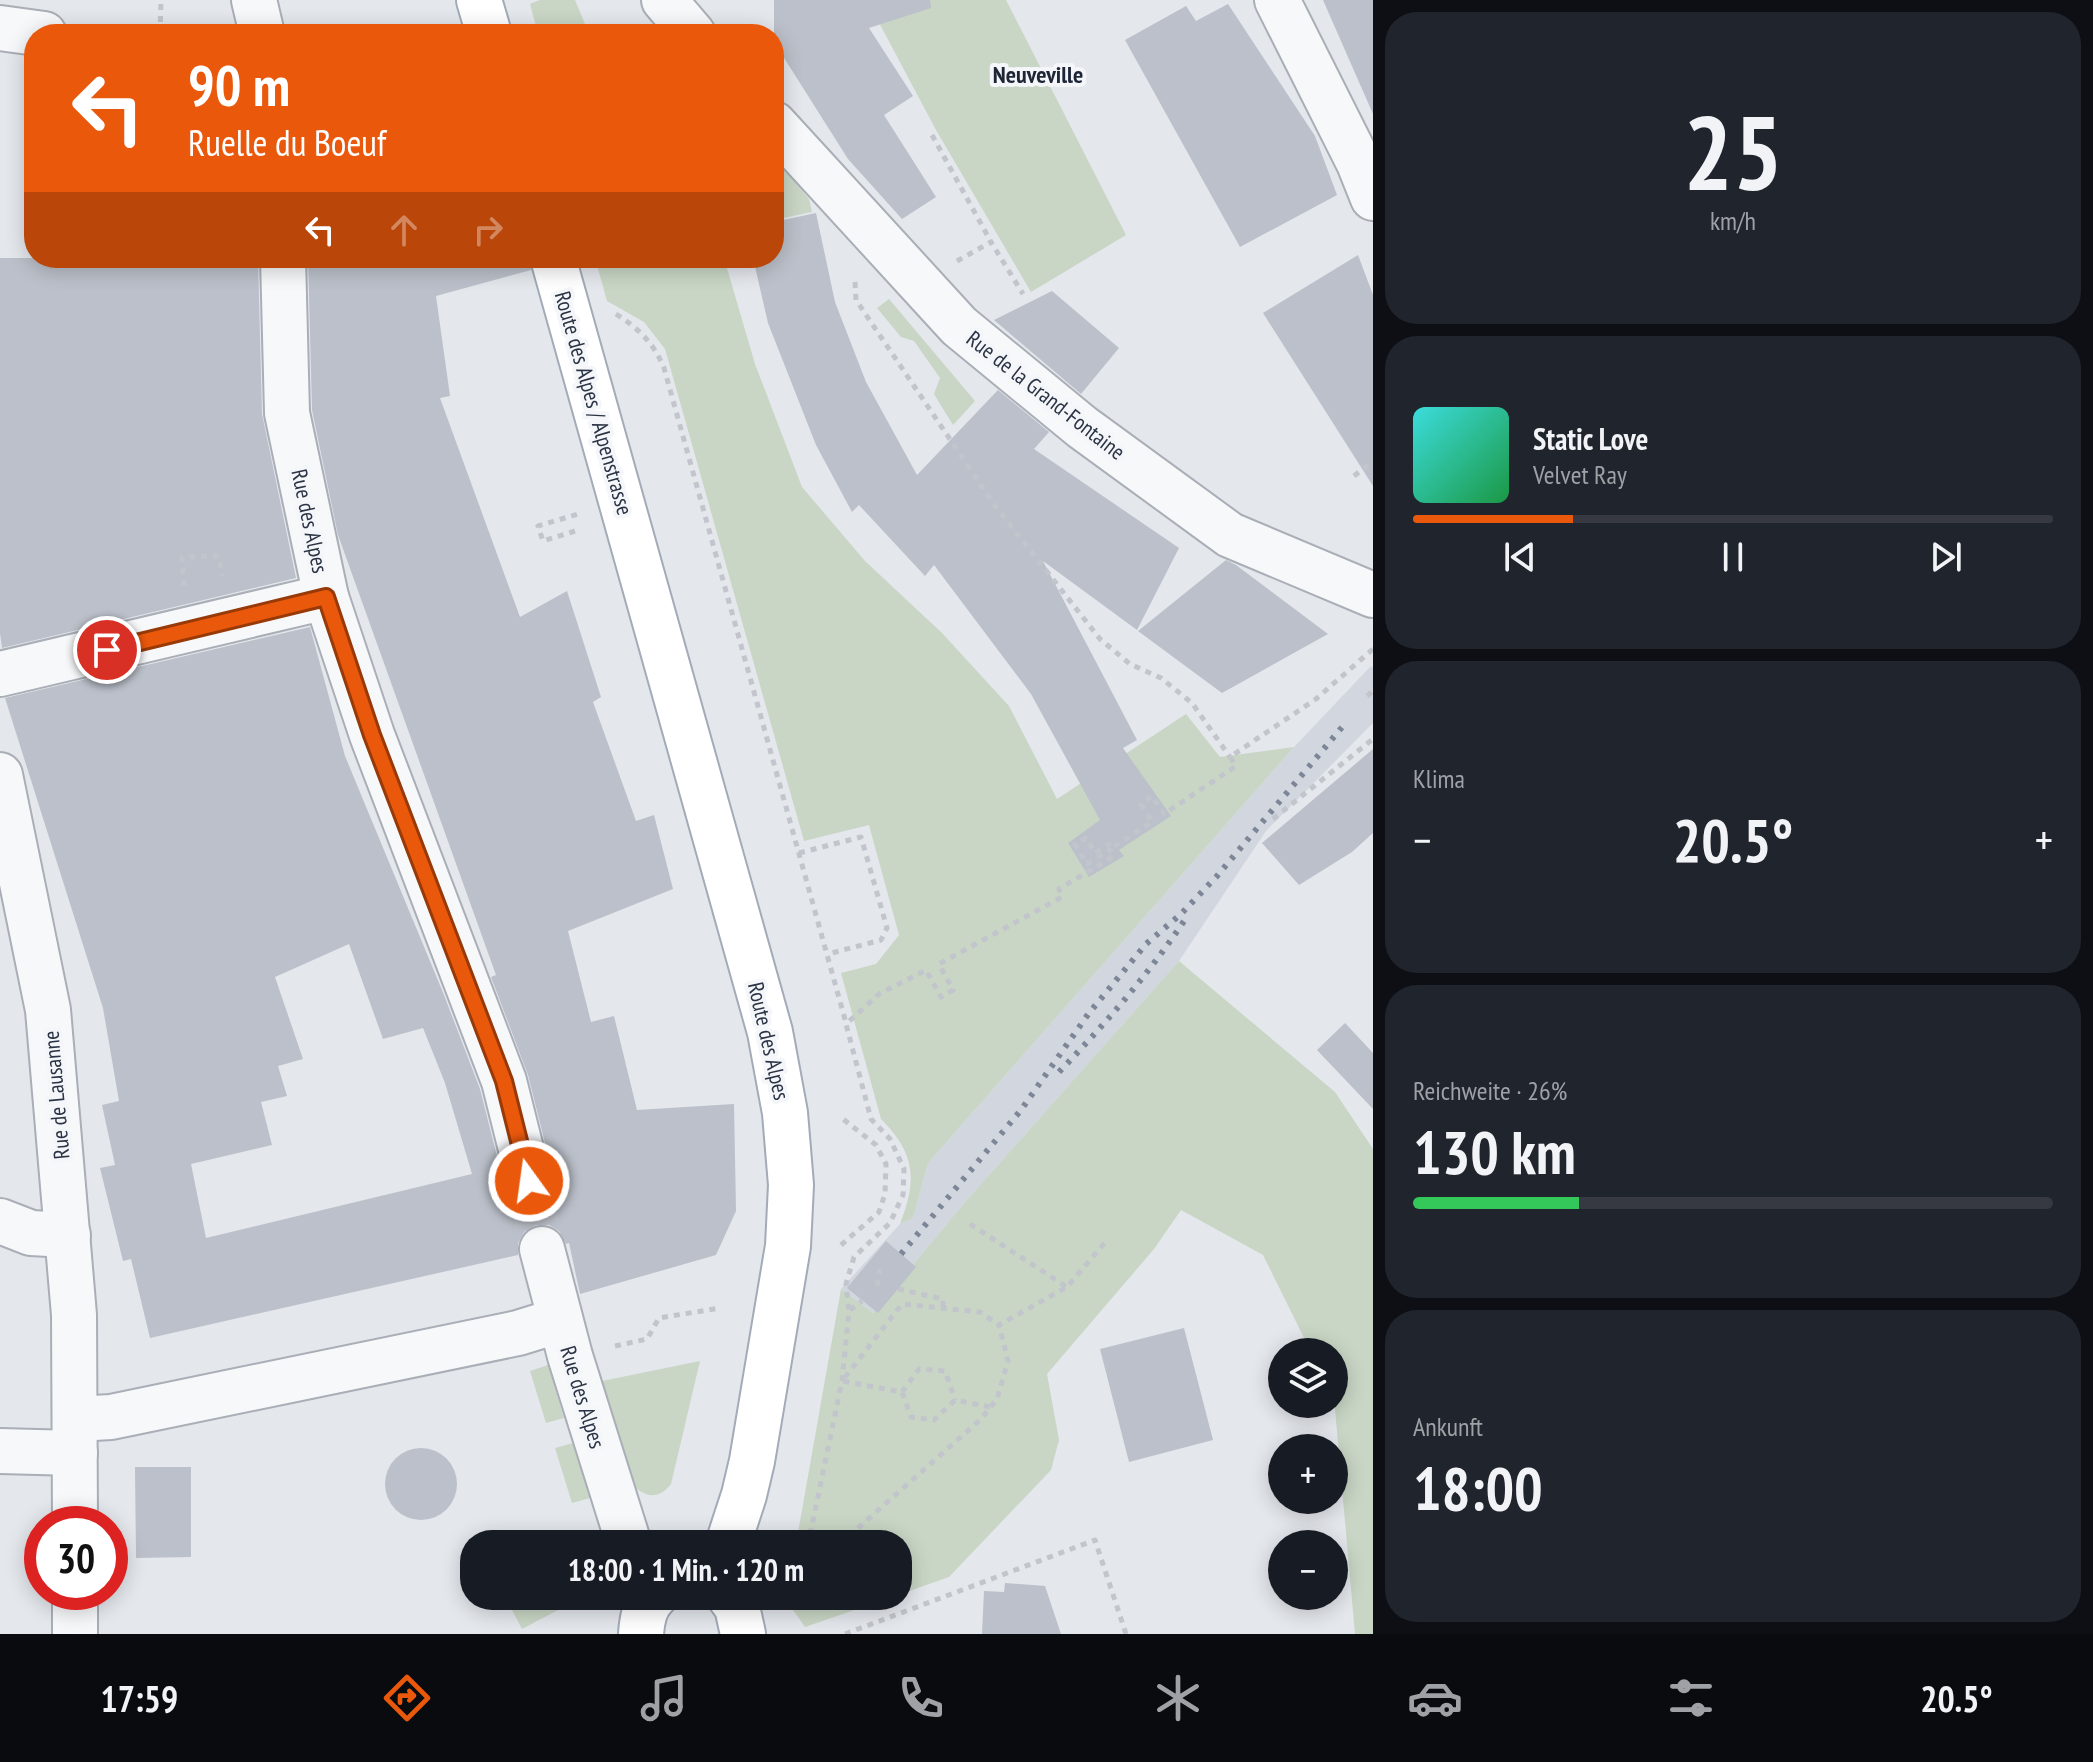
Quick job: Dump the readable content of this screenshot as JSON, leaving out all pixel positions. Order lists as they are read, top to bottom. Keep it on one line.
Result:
{"streets":{"main road":["Route des Alpes / Alpenstrasse","Route des Alpes"],"street":["Rue de la Grand-Fontaine","Rue des Alpes","Rue de Lausanne"]},"crossings":[["Route des Alpes / Alpenstrasse","Route des Alpes"]],"districts":["Neuveville"],"page":{"tile":[["25","km/h"],"Klima",["Reichweite · 26%","130 km"],["Ankunft","18:00"]],"turn":["90 m","Ruelle du Boeuf"],"song":["Static Love","Velvet Ray"],"heat":["−","20.5°","+"],"map_buttons":["+","−"],"limit":"30","trip":"18:00 · 1 Min. · 120 m","tabs":["17:59","20.5°"]}}
